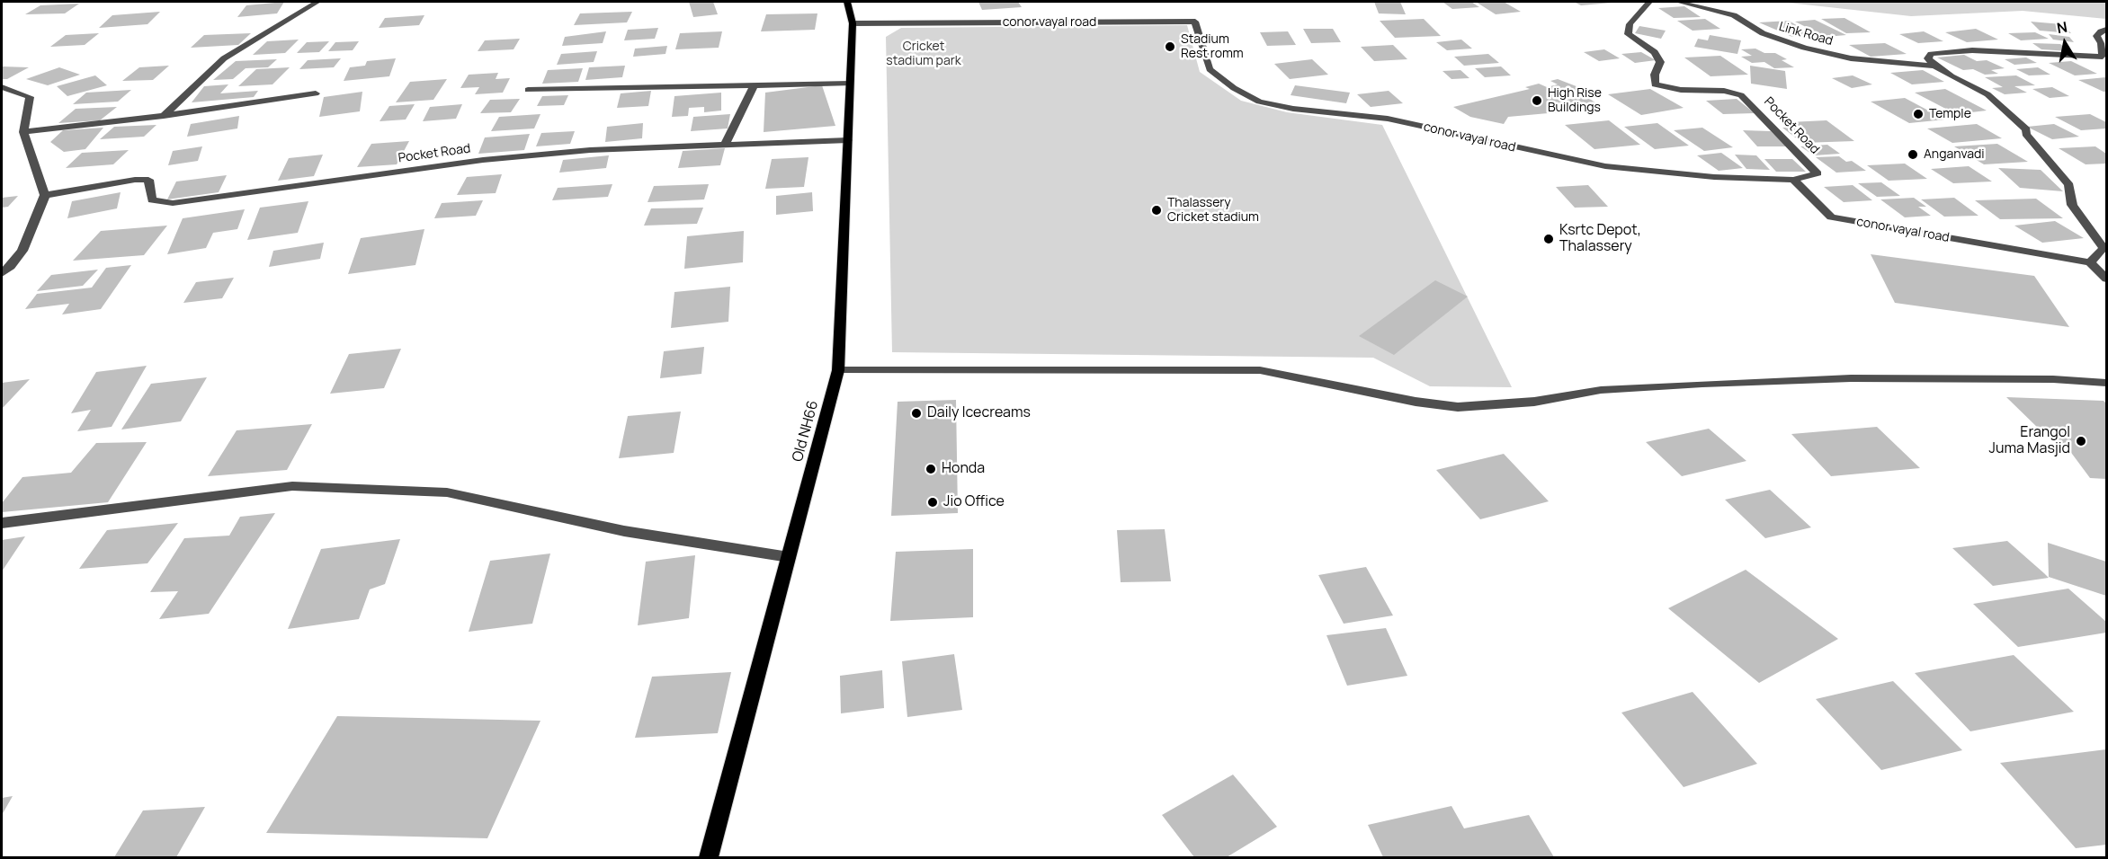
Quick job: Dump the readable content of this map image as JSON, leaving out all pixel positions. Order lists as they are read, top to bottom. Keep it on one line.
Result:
{"streets":{"main road":["Old NH66"],"street":["conor vayal road","Link Road","Pocket Road"]},"crossings":[["conor vayal road","Pocket Road"],["conor vayal road","Old NH66"],["Pocket Road","Old NH66"]],"parks":["Cricket stadium park"],"places":["Stadium Rest romm","High Rise Buildings","Temple","Anganvadi","Thalassery Cricket stadium","Ksrtc Depot, Thalassery","Daily Icecreams","Erangol Juma Masjid","Honda","Jio Office"],"north":"top"}
